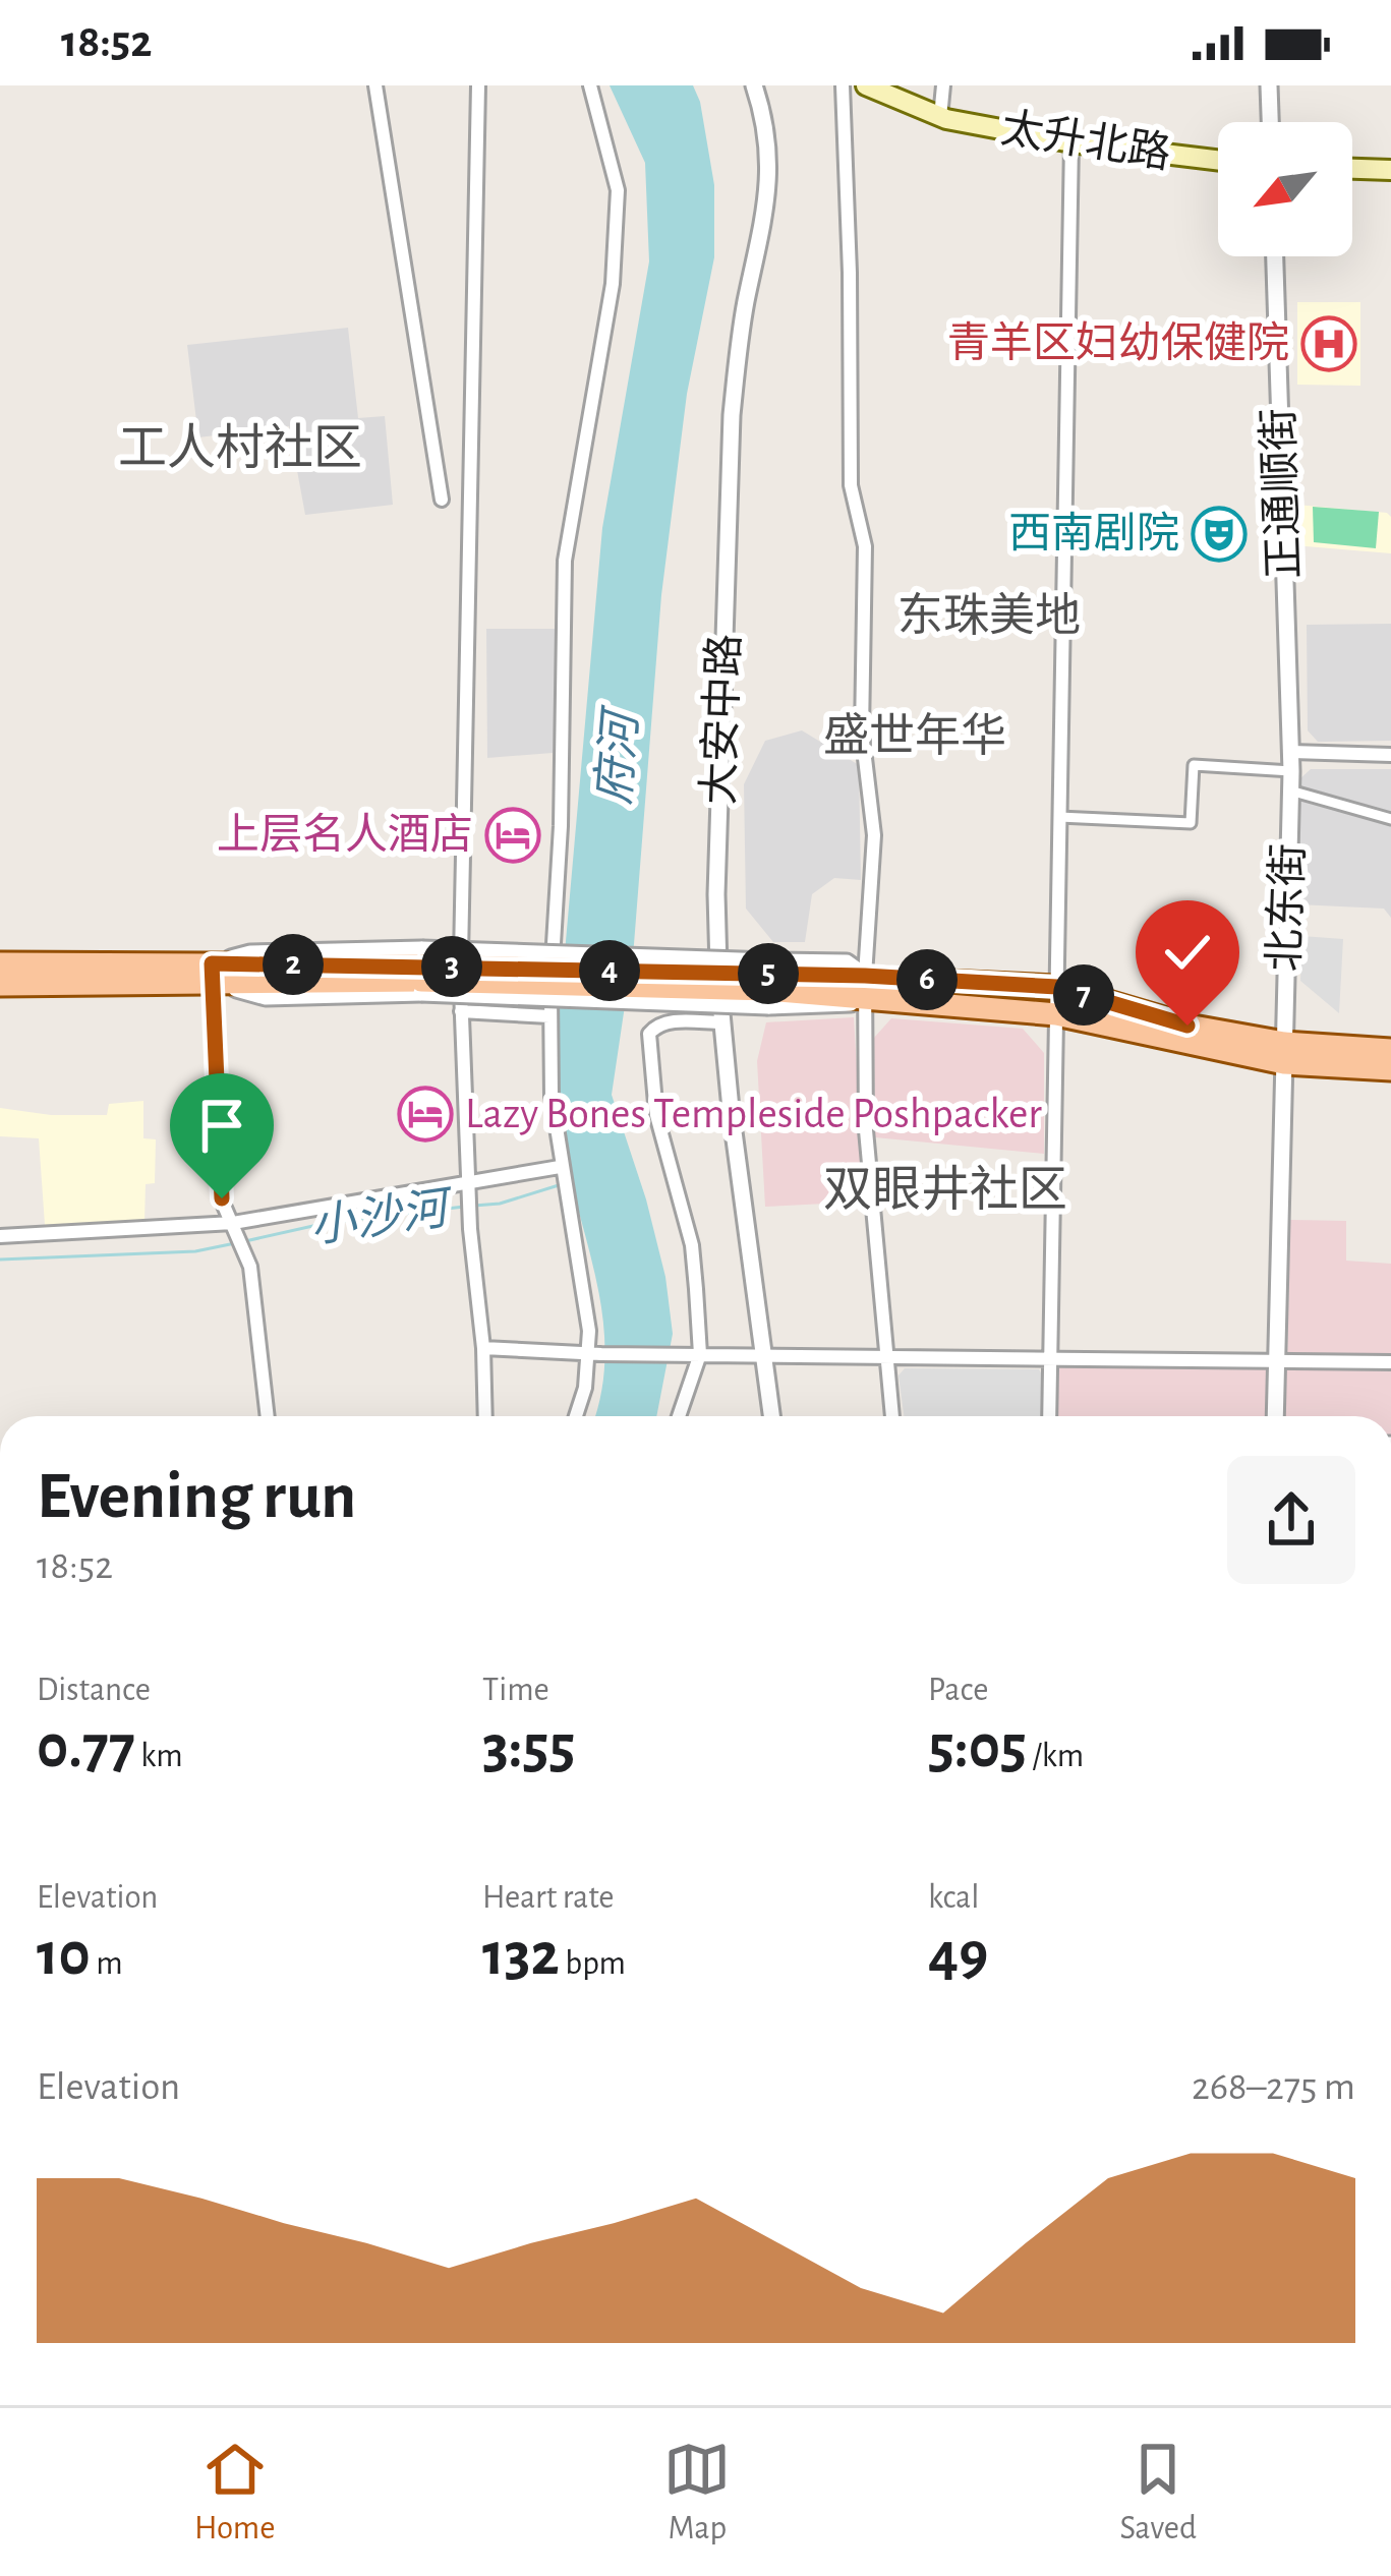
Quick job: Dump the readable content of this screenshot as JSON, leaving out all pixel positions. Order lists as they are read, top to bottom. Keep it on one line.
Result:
{"streets":{"main road":["太升北路"],"street":["正通顺街","大安中路","北东街"]},"crossings":[["正通顺街","北东街"]],"districts":["工人村社区","东珠美地","盛世年华","双眼井社区"],"water":["府河","小沙河"],"places":{"hospital":["青羊区妇幼保健院"],"theatre":["西南剧院"],"hotel":["上层名人酒店","Lazy Bones Templeside Poshpacker"]},"north":"bottom left","page":{"status":"18:52","pins":["2","3","4","5","6","7"],"heading":["Evening run","18:52"],"stats":[["Distance","0.77 km"],["Time","3:55"],["Pace","5:05 /km"],["Elevation","10 m"],["Heart rate","132 bpm"],["kcal","49"]],"chart":["Elevation","268–275 m"],"tabs":["Home","Map","Saved"]}}
